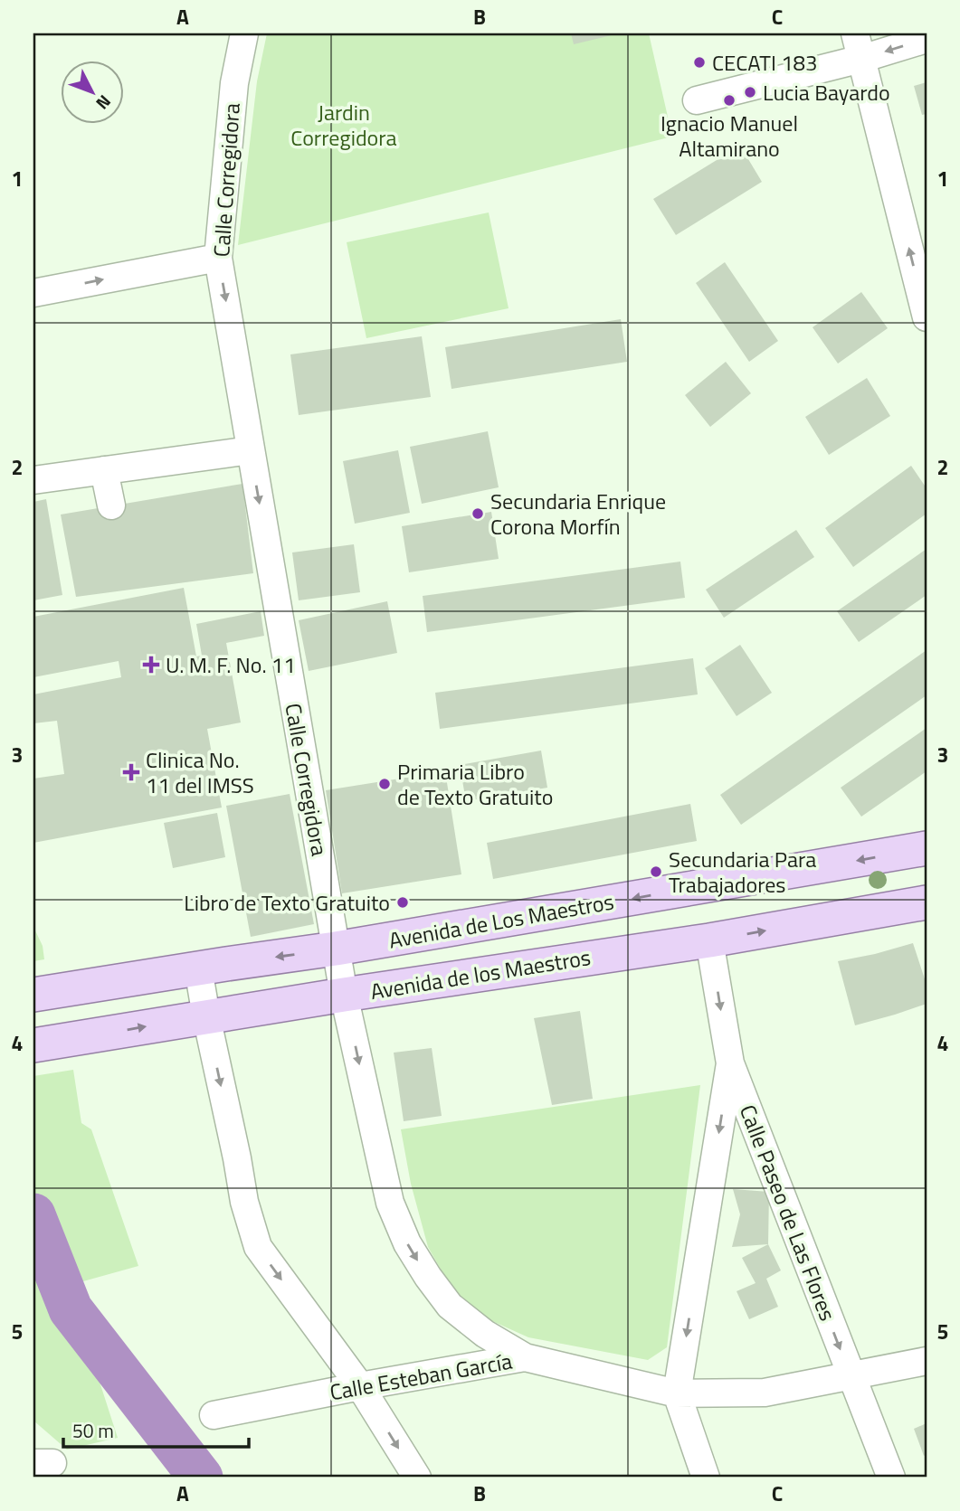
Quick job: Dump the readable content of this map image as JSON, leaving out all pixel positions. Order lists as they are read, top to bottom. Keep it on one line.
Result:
{"streets":{"main road":["Avenida de Los Maestros","Avenida de los Maestros"],"street":["Calle Corregidora","Calle Paseo de Las Flores","Calle Esteban García"]},"crossings":[["Calle Corregidora","Avenida de Los Maestros"],["Calle Corregidora","Avenida de los Maestros"],["Calle Corregidora","Calle Esteban García"],["Avenida de los Maestros","Calle Paseo de Las Flores"],["Calle Paseo de Las Flores","Calle Esteban García"]],"one_way":["Avenida de Los Maestros","Avenida de los Maestros","Calle Paseo de Las Flores"],"parks":["Jardin Corregidora"],"places":{"other":["CECATI 183","Lucia Bayardo","Ignacio Manuel Altamirano","Secundaria Enrique Corona Morfín","Primaria Libro de Texto Gratuito","Secundaria Para Trabajadores","Libro de Texto Gratuito"],"health":["U. M. F. No. 11","Clinica No. 11 del IMSS"]},"scale_bar":"50 m","north":"bottom right","grid":{"columns":["A","B","C"],"rows":["1","2","3","4","5"]}}
